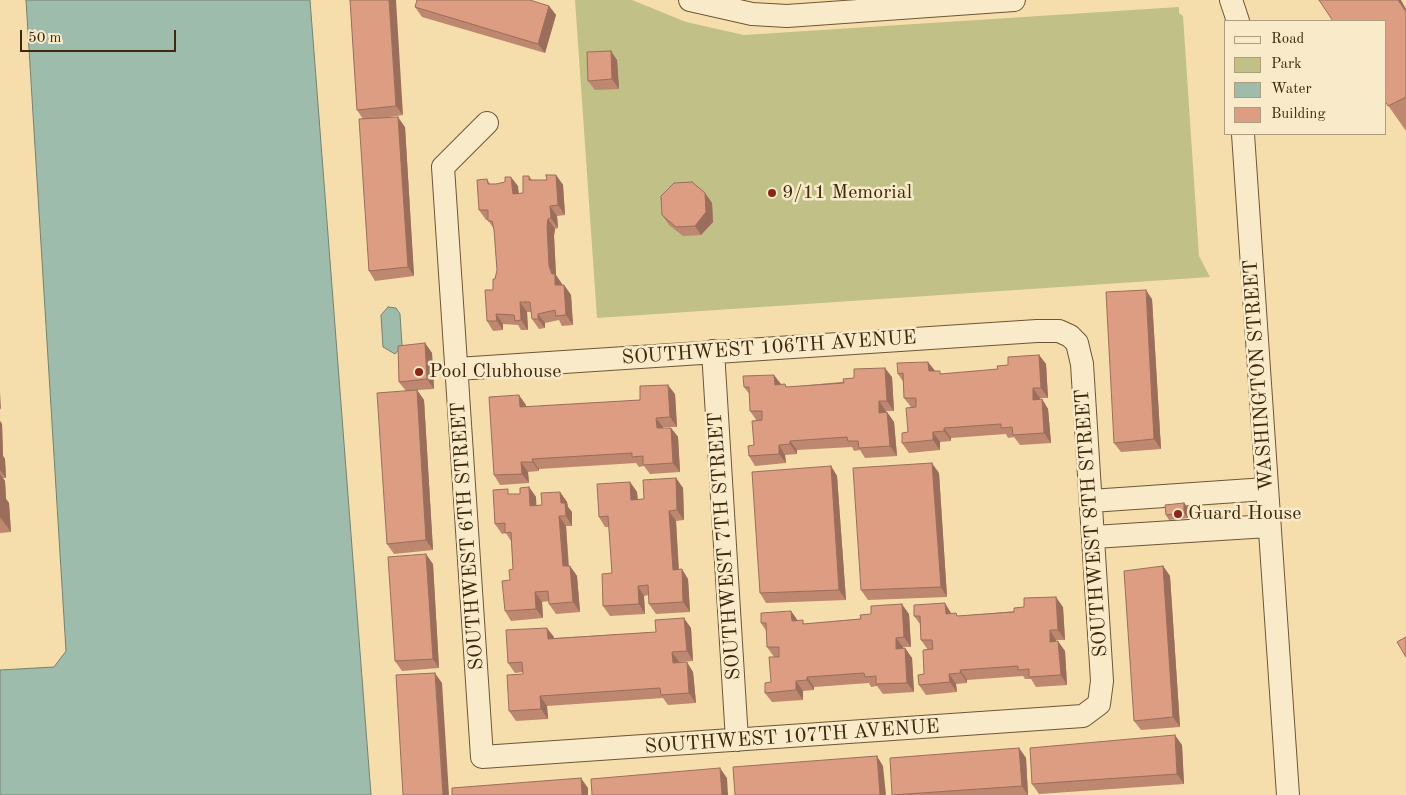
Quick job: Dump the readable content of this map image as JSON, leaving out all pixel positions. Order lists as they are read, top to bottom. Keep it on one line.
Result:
{"streets":{"street":["SOUTHWEST 106TH AVENUE","WASHINGTON STREET","SOUTHWEST 8TH STREET","SOUTHWEST 6TH STREET","SOUTHWEST 7TH STREET","SOUTHWEST 107TH AVENUE"]},"crossings":[["SOUTHWEST 106TH AVENUE","SOUTHWEST 8TH STREET"],["SOUTHWEST 106TH AVENUE","SOUTHWEST 6TH STREET"],["SOUTHWEST 106TH AVENUE","SOUTHWEST 7TH STREET"],["SOUTHWEST 8TH STREET","SOUTHWEST 107TH AVENUE"],["SOUTHWEST 6TH STREET","SOUTHWEST 107TH AVENUE"],["SOUTHWEST 7TH STREET","SOUTHWEST 107TH AVENUE"]],"places":["9/11 Memorial","Pool Clubhouse","Guard House"],"legend":["Road","Park","Water","Building"],"scale_bar":"50 m"}
